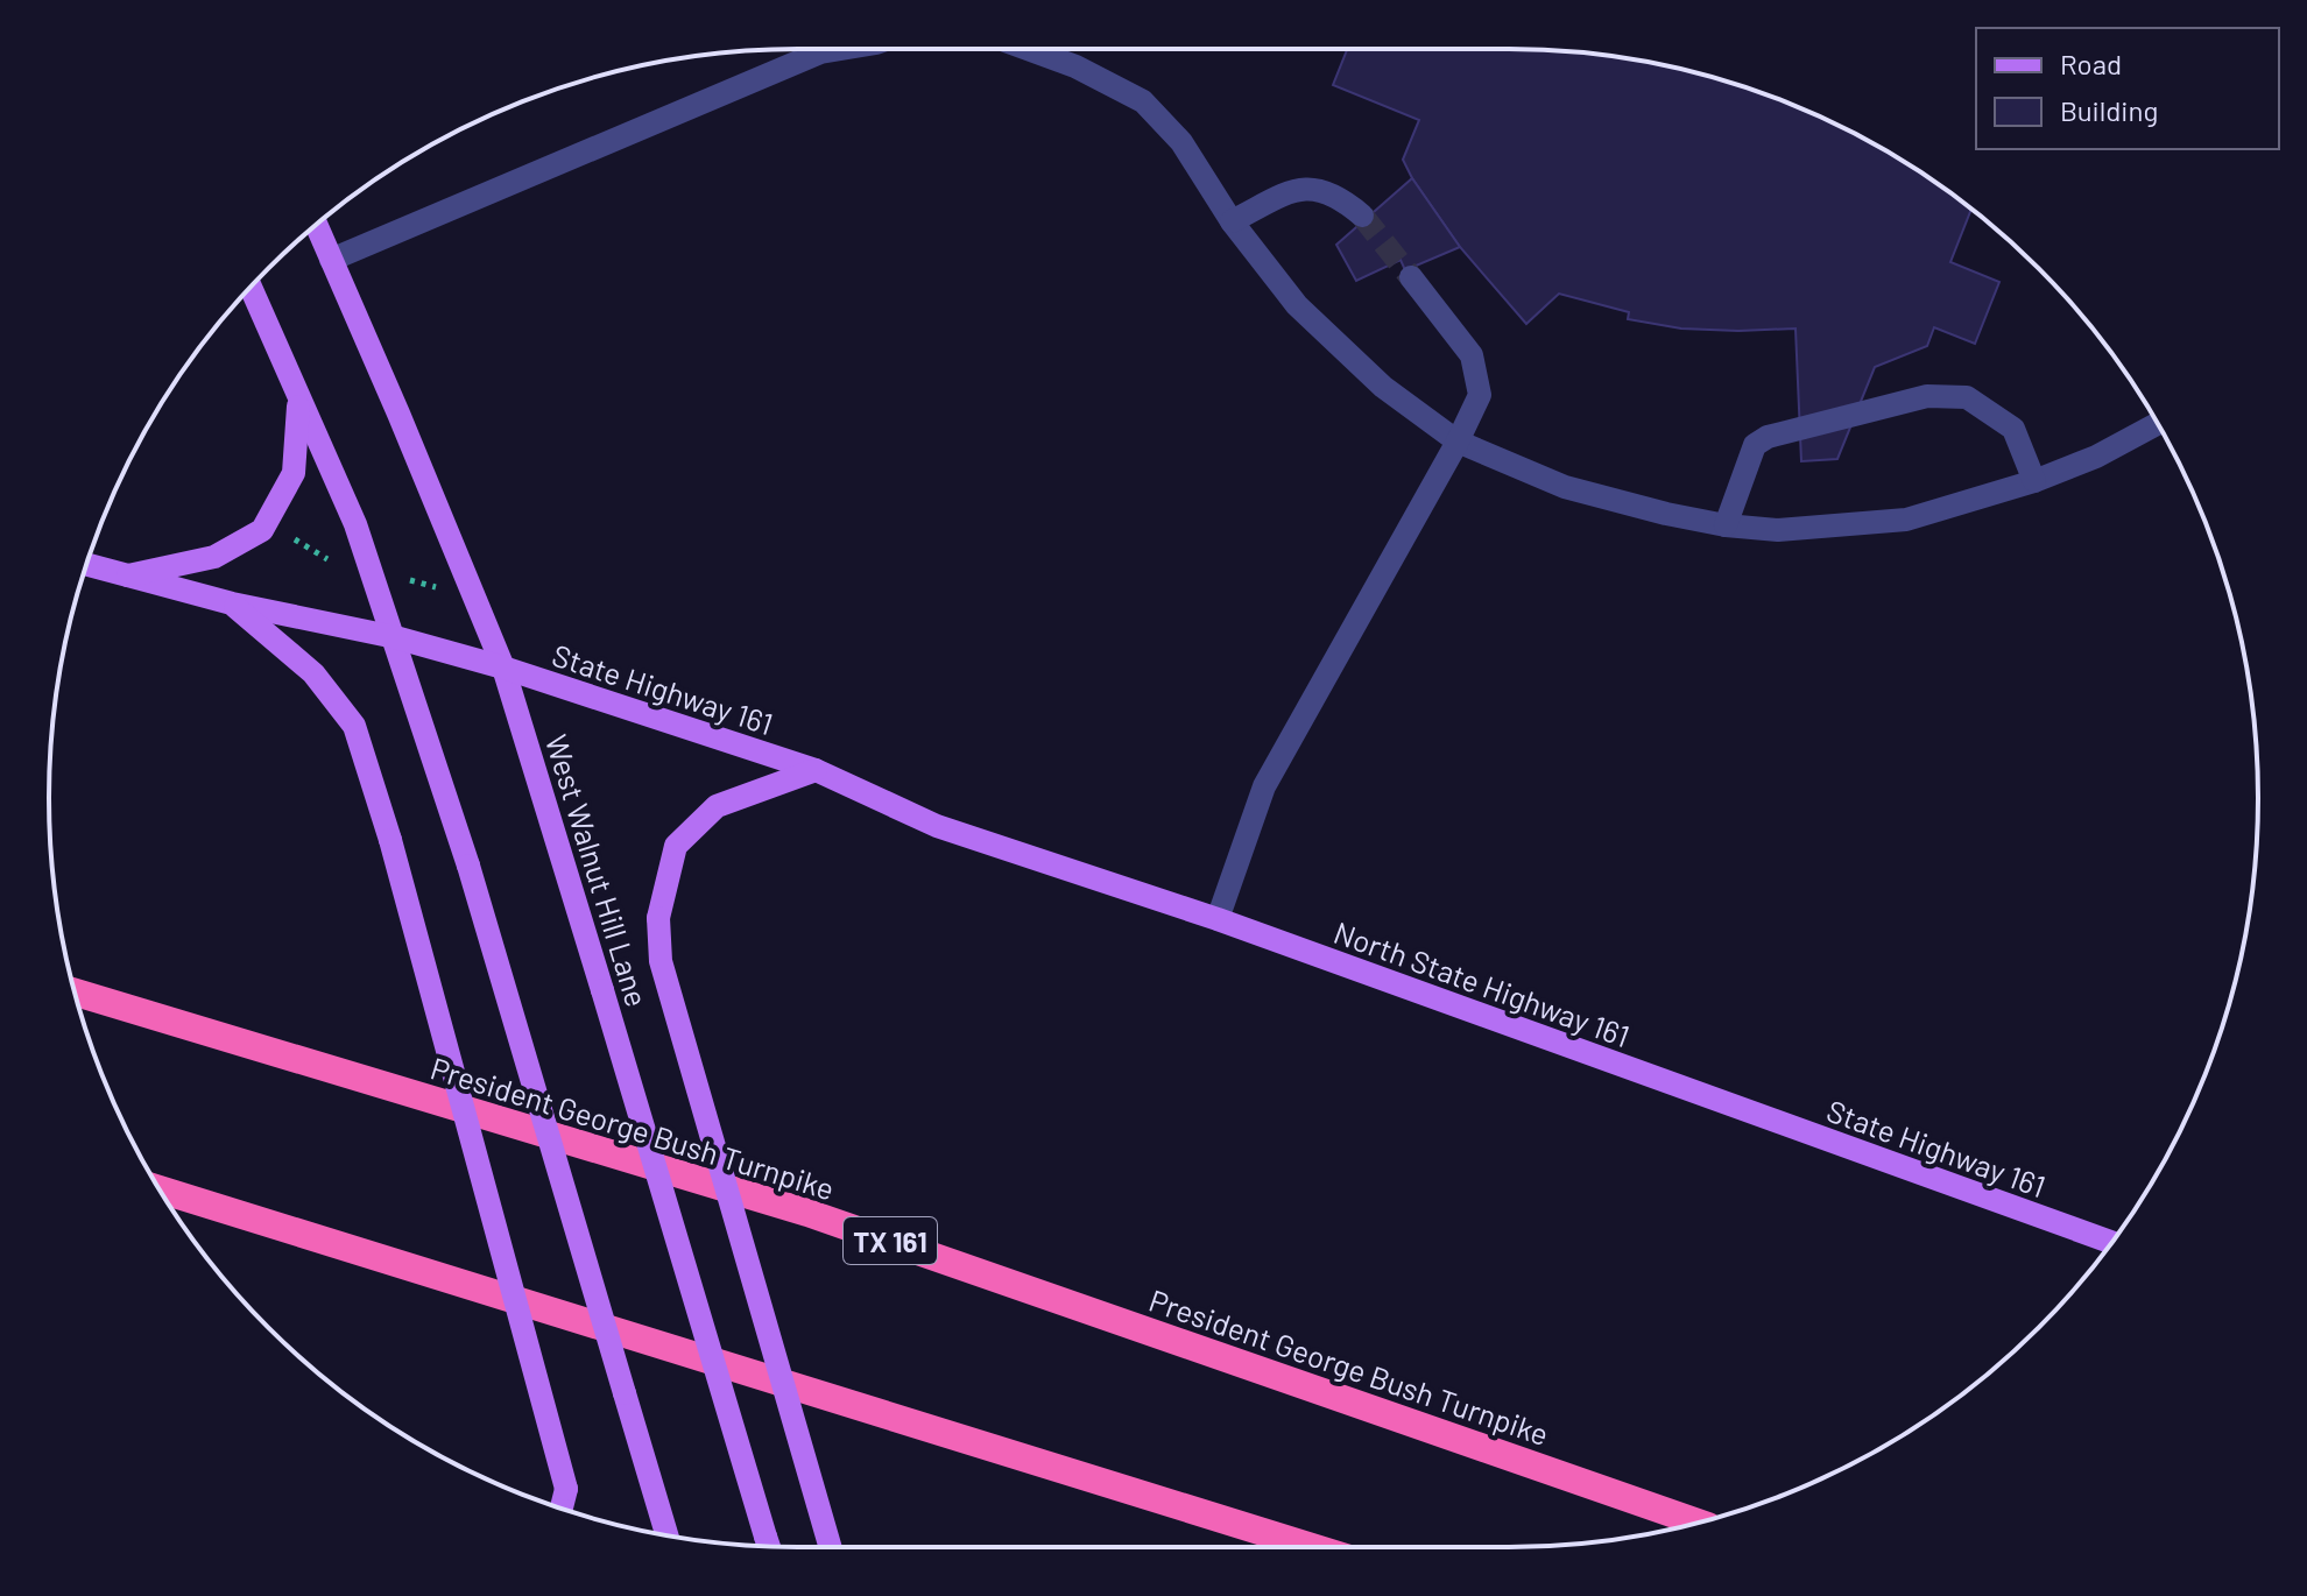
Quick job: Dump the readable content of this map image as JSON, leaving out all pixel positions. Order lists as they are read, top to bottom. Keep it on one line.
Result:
{"streets":{"highway":["President George Bush Turnpike","TX 161"],"main road":["State Highway 161","West Walnut Hill Lane","North State Highway 161"]},"crossings":[["State Highway 161","West Walnut Hill Lane"],["State Highway 161","North State Highway 161"]],"legend":["Road","Building"]}
